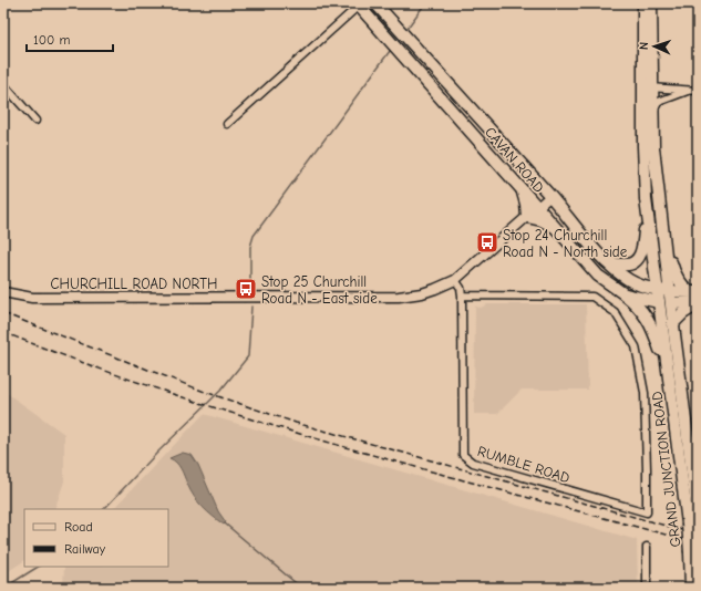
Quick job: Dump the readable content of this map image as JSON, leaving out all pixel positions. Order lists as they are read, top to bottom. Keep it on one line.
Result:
{"streets":{"main road":["CAVAN ROAD","GRAND JUNCTION ROAD"],"street":["CHURCHILL ROAD NORTH","RUMBLE ROAD"]},"crossings":[["CAVAN ROAD","CHURCHILL ROAD NORTH"],["CAVAN ROAD","GRAND JUNCTION ROAD"],["CHURCHILL ROAD NORTH","RUMBLE ROAD"]],"places":{"bus stop":["Stop 24 Churchill Road N - North side","Stop 25 Churchill Road N - East side"]},"legend":["Road","Railway"],"scale_bar":"100 m","north":"left"}
